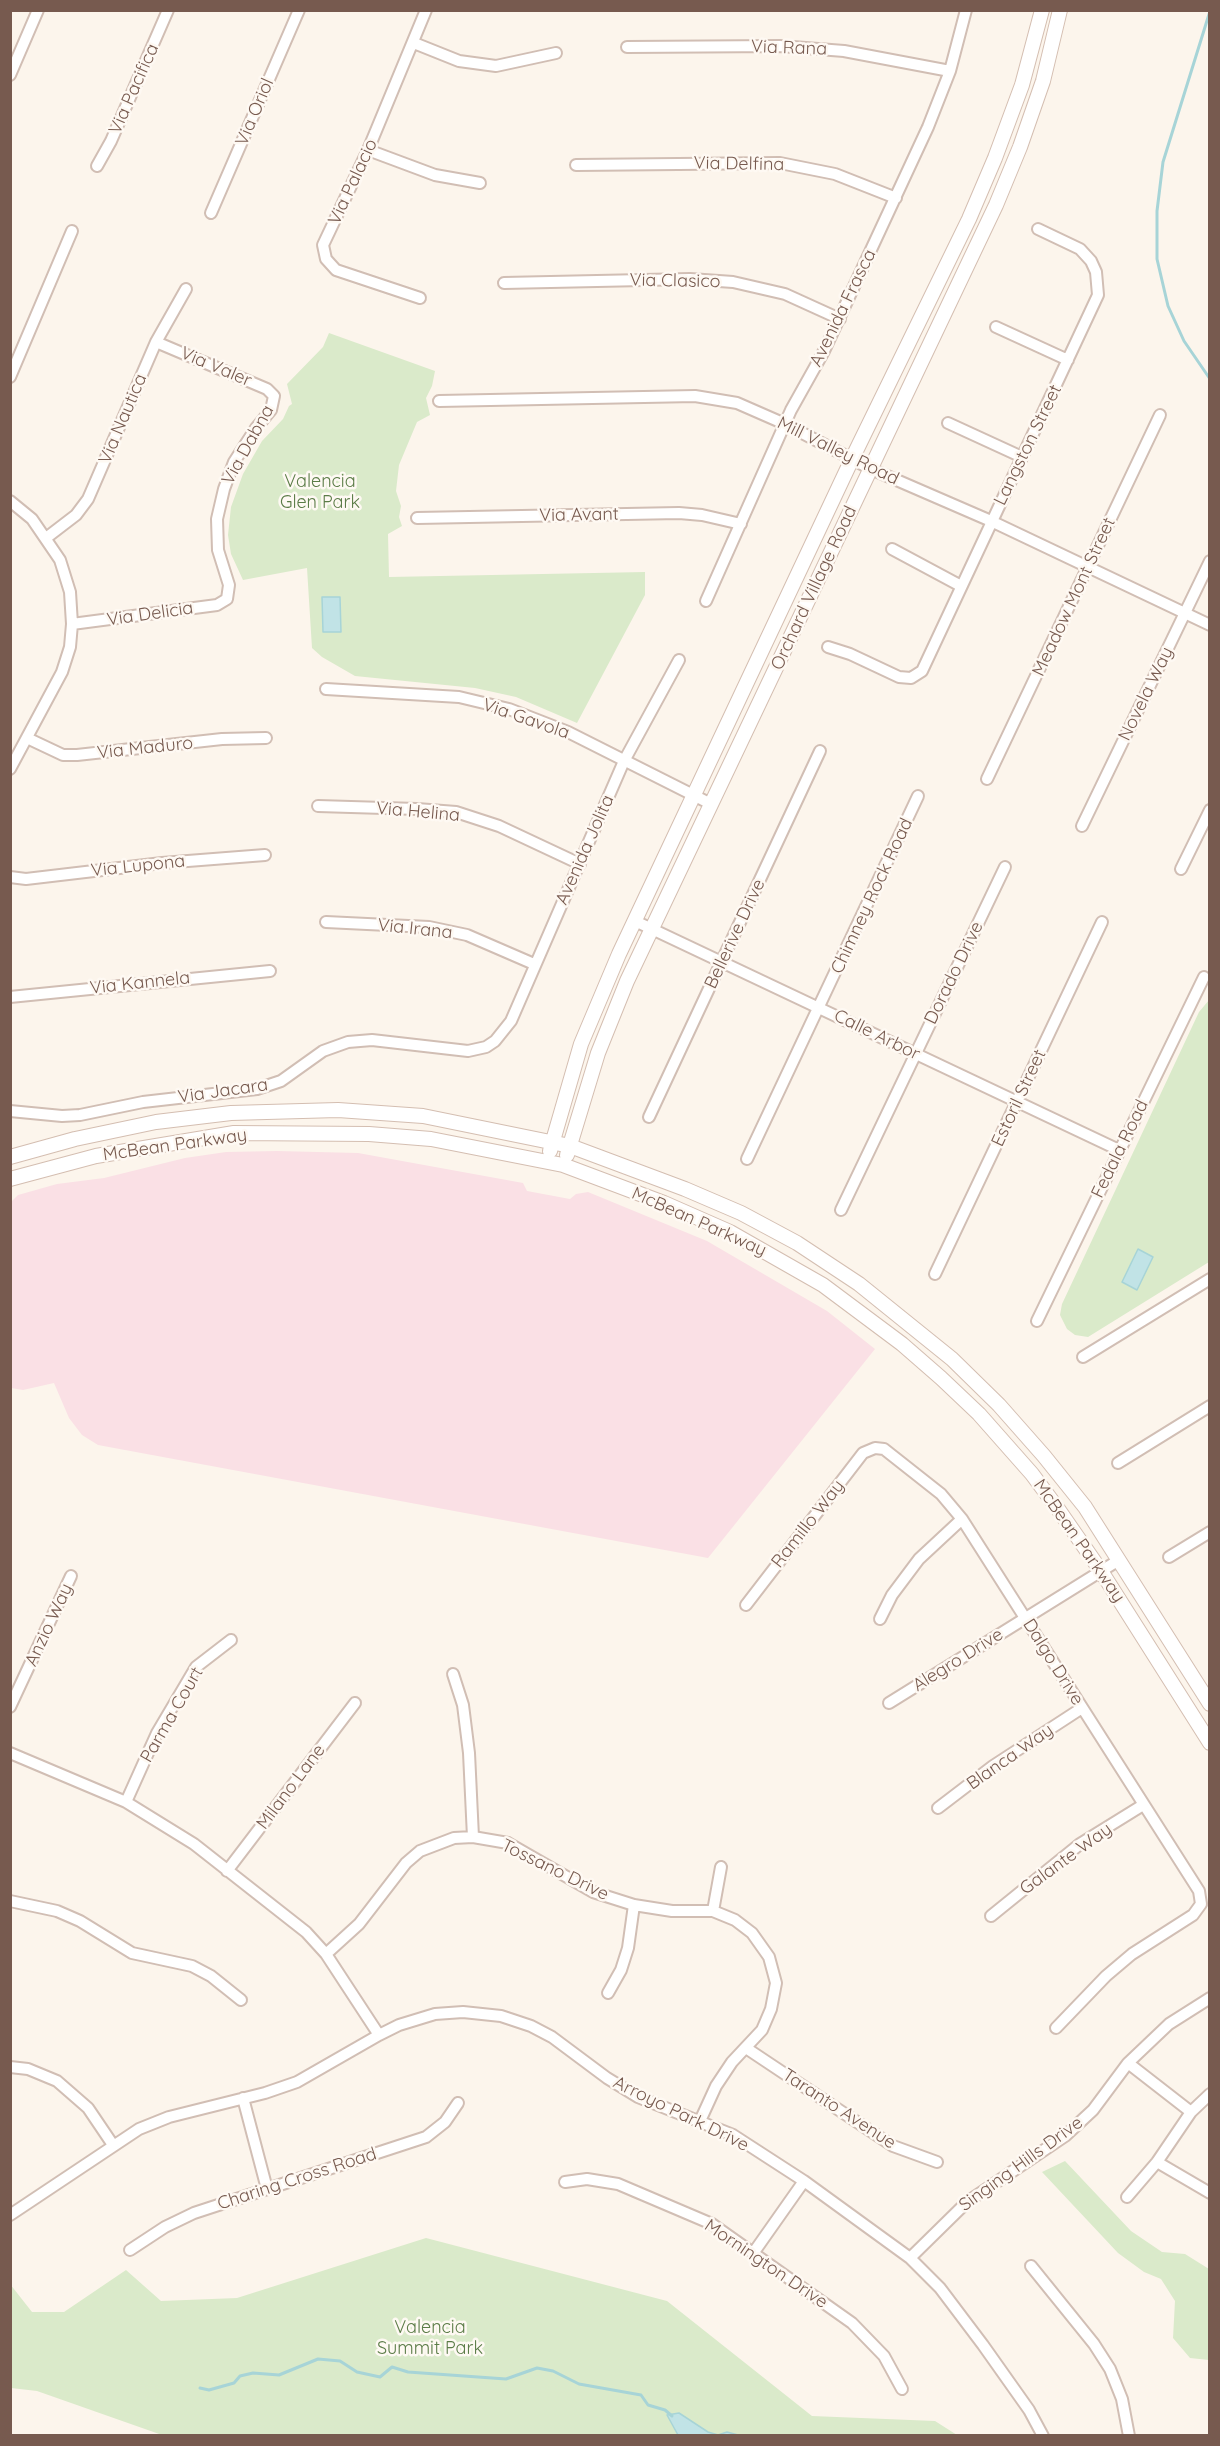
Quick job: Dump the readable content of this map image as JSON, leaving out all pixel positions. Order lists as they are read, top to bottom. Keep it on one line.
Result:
{"streets":{"main road":["Orchard Village Road","McBean Parkway"],"street":["Via Rana","Via Pacifica","Via Oriol","Via Delfina","Via Palacio","Via Clasico","Avenida Frasca","Via Valer","Via Nautica","Via Dabna","Langston Street","Mill Valley Road","Via Avant","Meadow Mont Street","Via Delicia","Novela Way","Via Gavola","Via Maduro","Via Helina","Avenida Jolita","Via Lupona","Chimney Rock Road","Via Irana","Bellerive Drive","Dorado Drive","Via Kannela","Calle Arbor","Via Jacara","Estoril Street","Fedala Road","Ramillo Way","Anzio Way","Alegro Drive","Dalgo Drive","Parma Court","Blanca Way","Milano Lane","Galante Way","Tossano Drive","Taranto Avenue","Arroyo Park Drive","Singing Hills Drive","Charing Cross Road","Mornington Drive"]},"crossings":[["Via Rana","Avenida Frasca"],["Via Delfina","Avenida Frasca"],["Via Clasico","Avenida Frasca"],["Avenida Frasca","Mill Valley Road"],["Avenida Frasca","Via Avant"],["Via Valer","Via Nautica"],["Via Valer","Via Dabna"],["Via Dabna","Via Delicia"],["Langston Street","Mill Valley Road"],["Mill Valley Road","Orchard Village Road"],["Mill Valley Road","Meadow Mont Street"],["Mill Valley Road","Novela Way"],["Orchard Village Road","Via Gavola"],["Orchard Village Road","Calle Arbor"],["Orchard Village Road","McBean Parkway"],["Via Gavola","Avenida Jolita"],["Via Helina","Avenida Jolita"],["Avenida Jolita","Via Irana"],["Avenida Jolita","Via Jacara"],["Chimney Rock Road","Calle Arbor"],["Bellerive Drive","Calle Arbor"],["Dorado Drive","Calle Arbor"],["Calle Arbor","Estoril Street"],["Calle Arbor","Fedala Road"],["McBean Parkway","Alegro Drive"],["Ramillo Way","Dalgo Drive"],["Alegro Drive","Dalgo Drive"],["Dalgo Drive","Blanca Way"],["Dalgo Drive","Galante Way"],["Tossano Drive","Taranto Avenue"],["Tossano Drive","Arroyo Park Drive"],["Arroyo Park Drive","Singing Hills Drive"]],"parks":["Valencia Glen Park","Valencia Summit Park"]}
